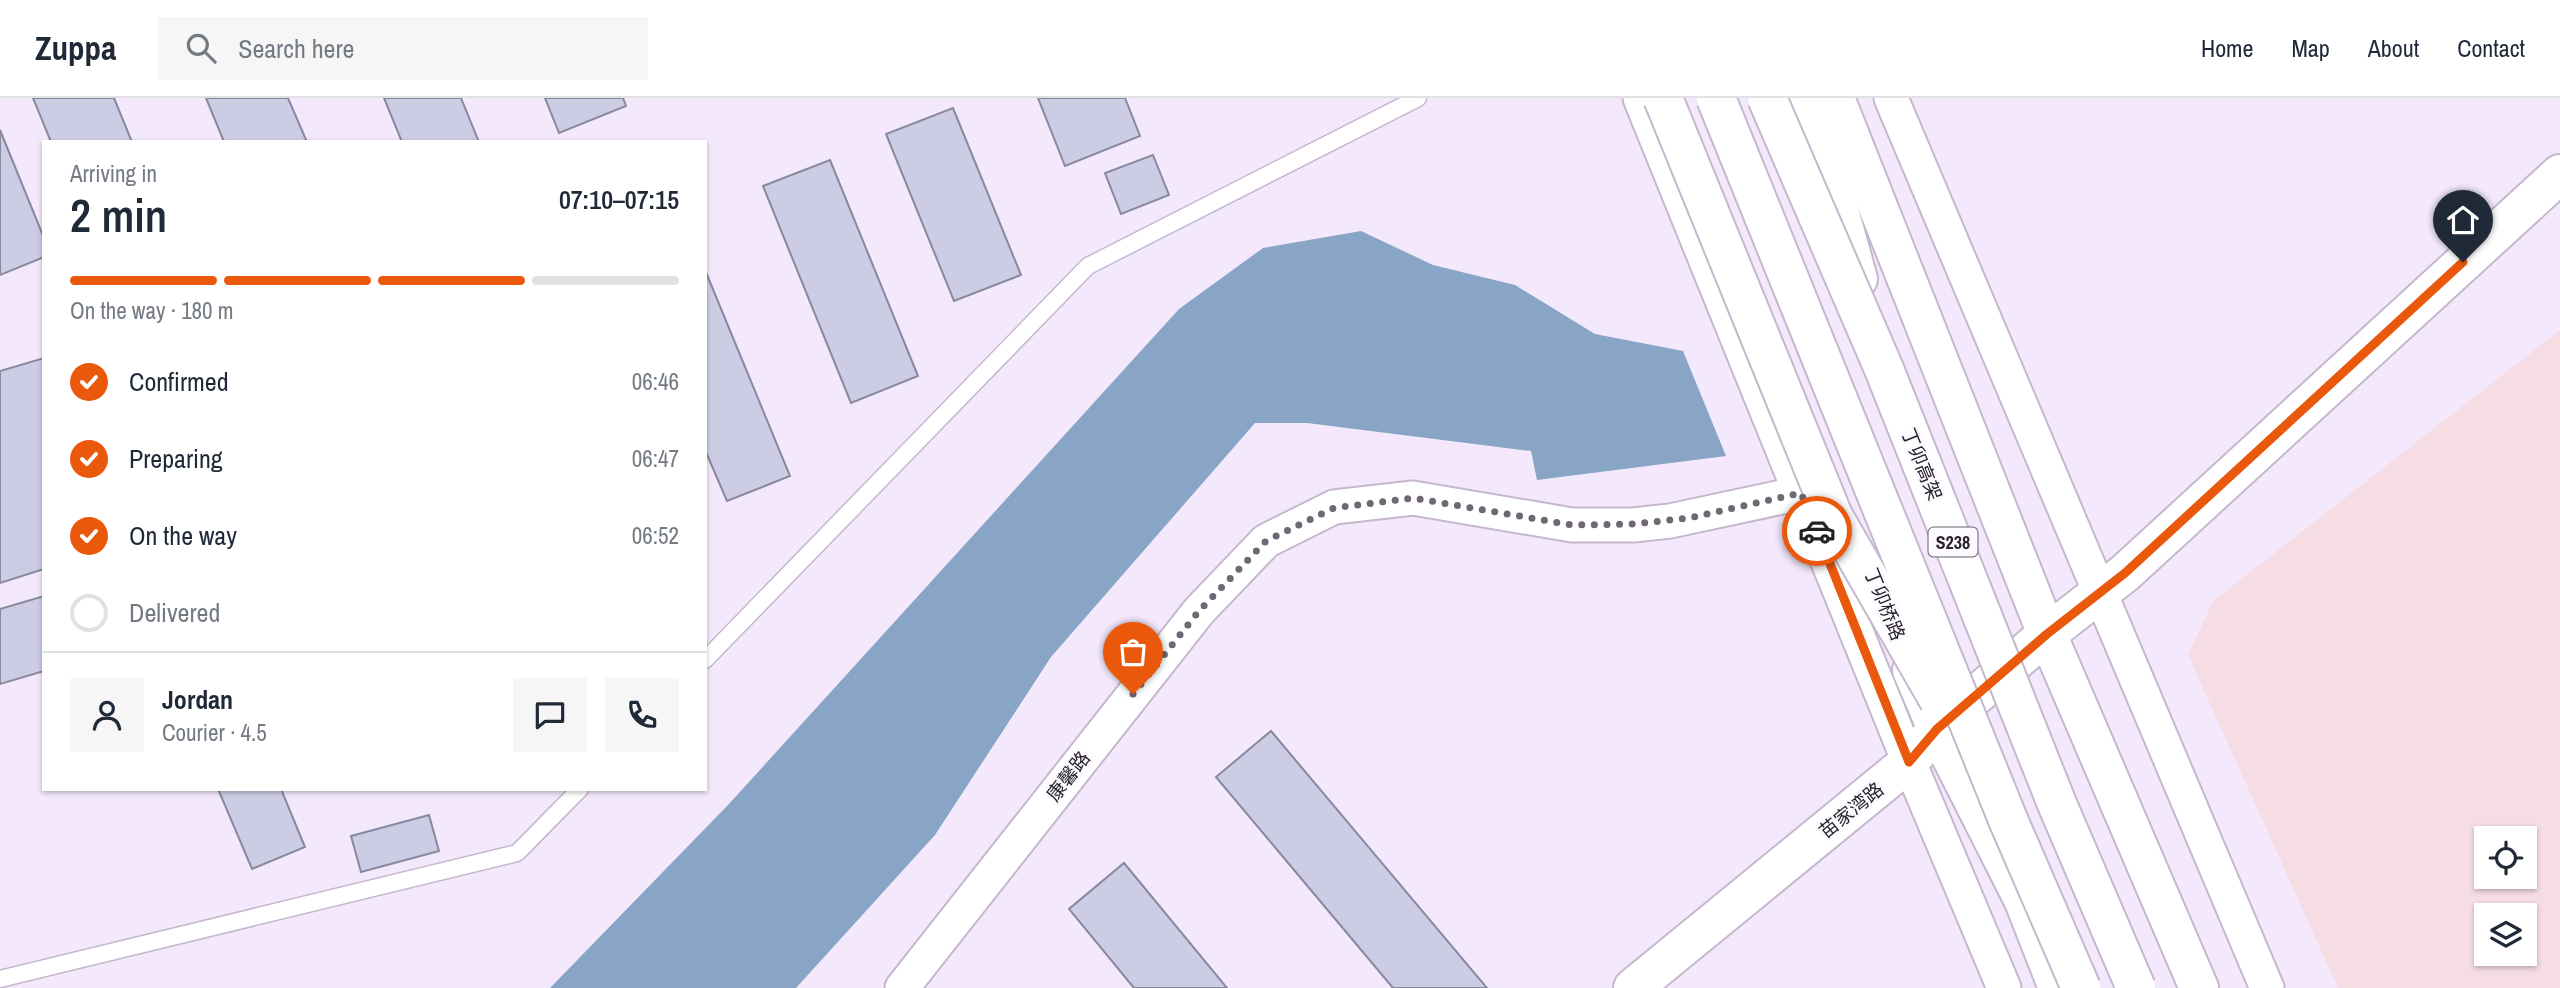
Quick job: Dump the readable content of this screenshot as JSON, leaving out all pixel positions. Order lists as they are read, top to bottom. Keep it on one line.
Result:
{"streets":{"main road":["丁卯高架","S238","丁卯桥路","苗家湾路"],"street":["康馨路"]},"crossings":[["S238","苗家湾路"],["丁卯桥路","苗家湾路"]],"page":{"header":"Zuppa","search":"Search here","nav":["Home","Map","About","Contact"],"heading":["2 min","Arriving in","07:10–07:15"],"panel":["Jordan","Courier · 4.5"],"bar":"On the way · 180 m","list":[["Confirmed","06:46"],["Preparing","06:47"],["On the way","06:52"],"Delivered"]}}
